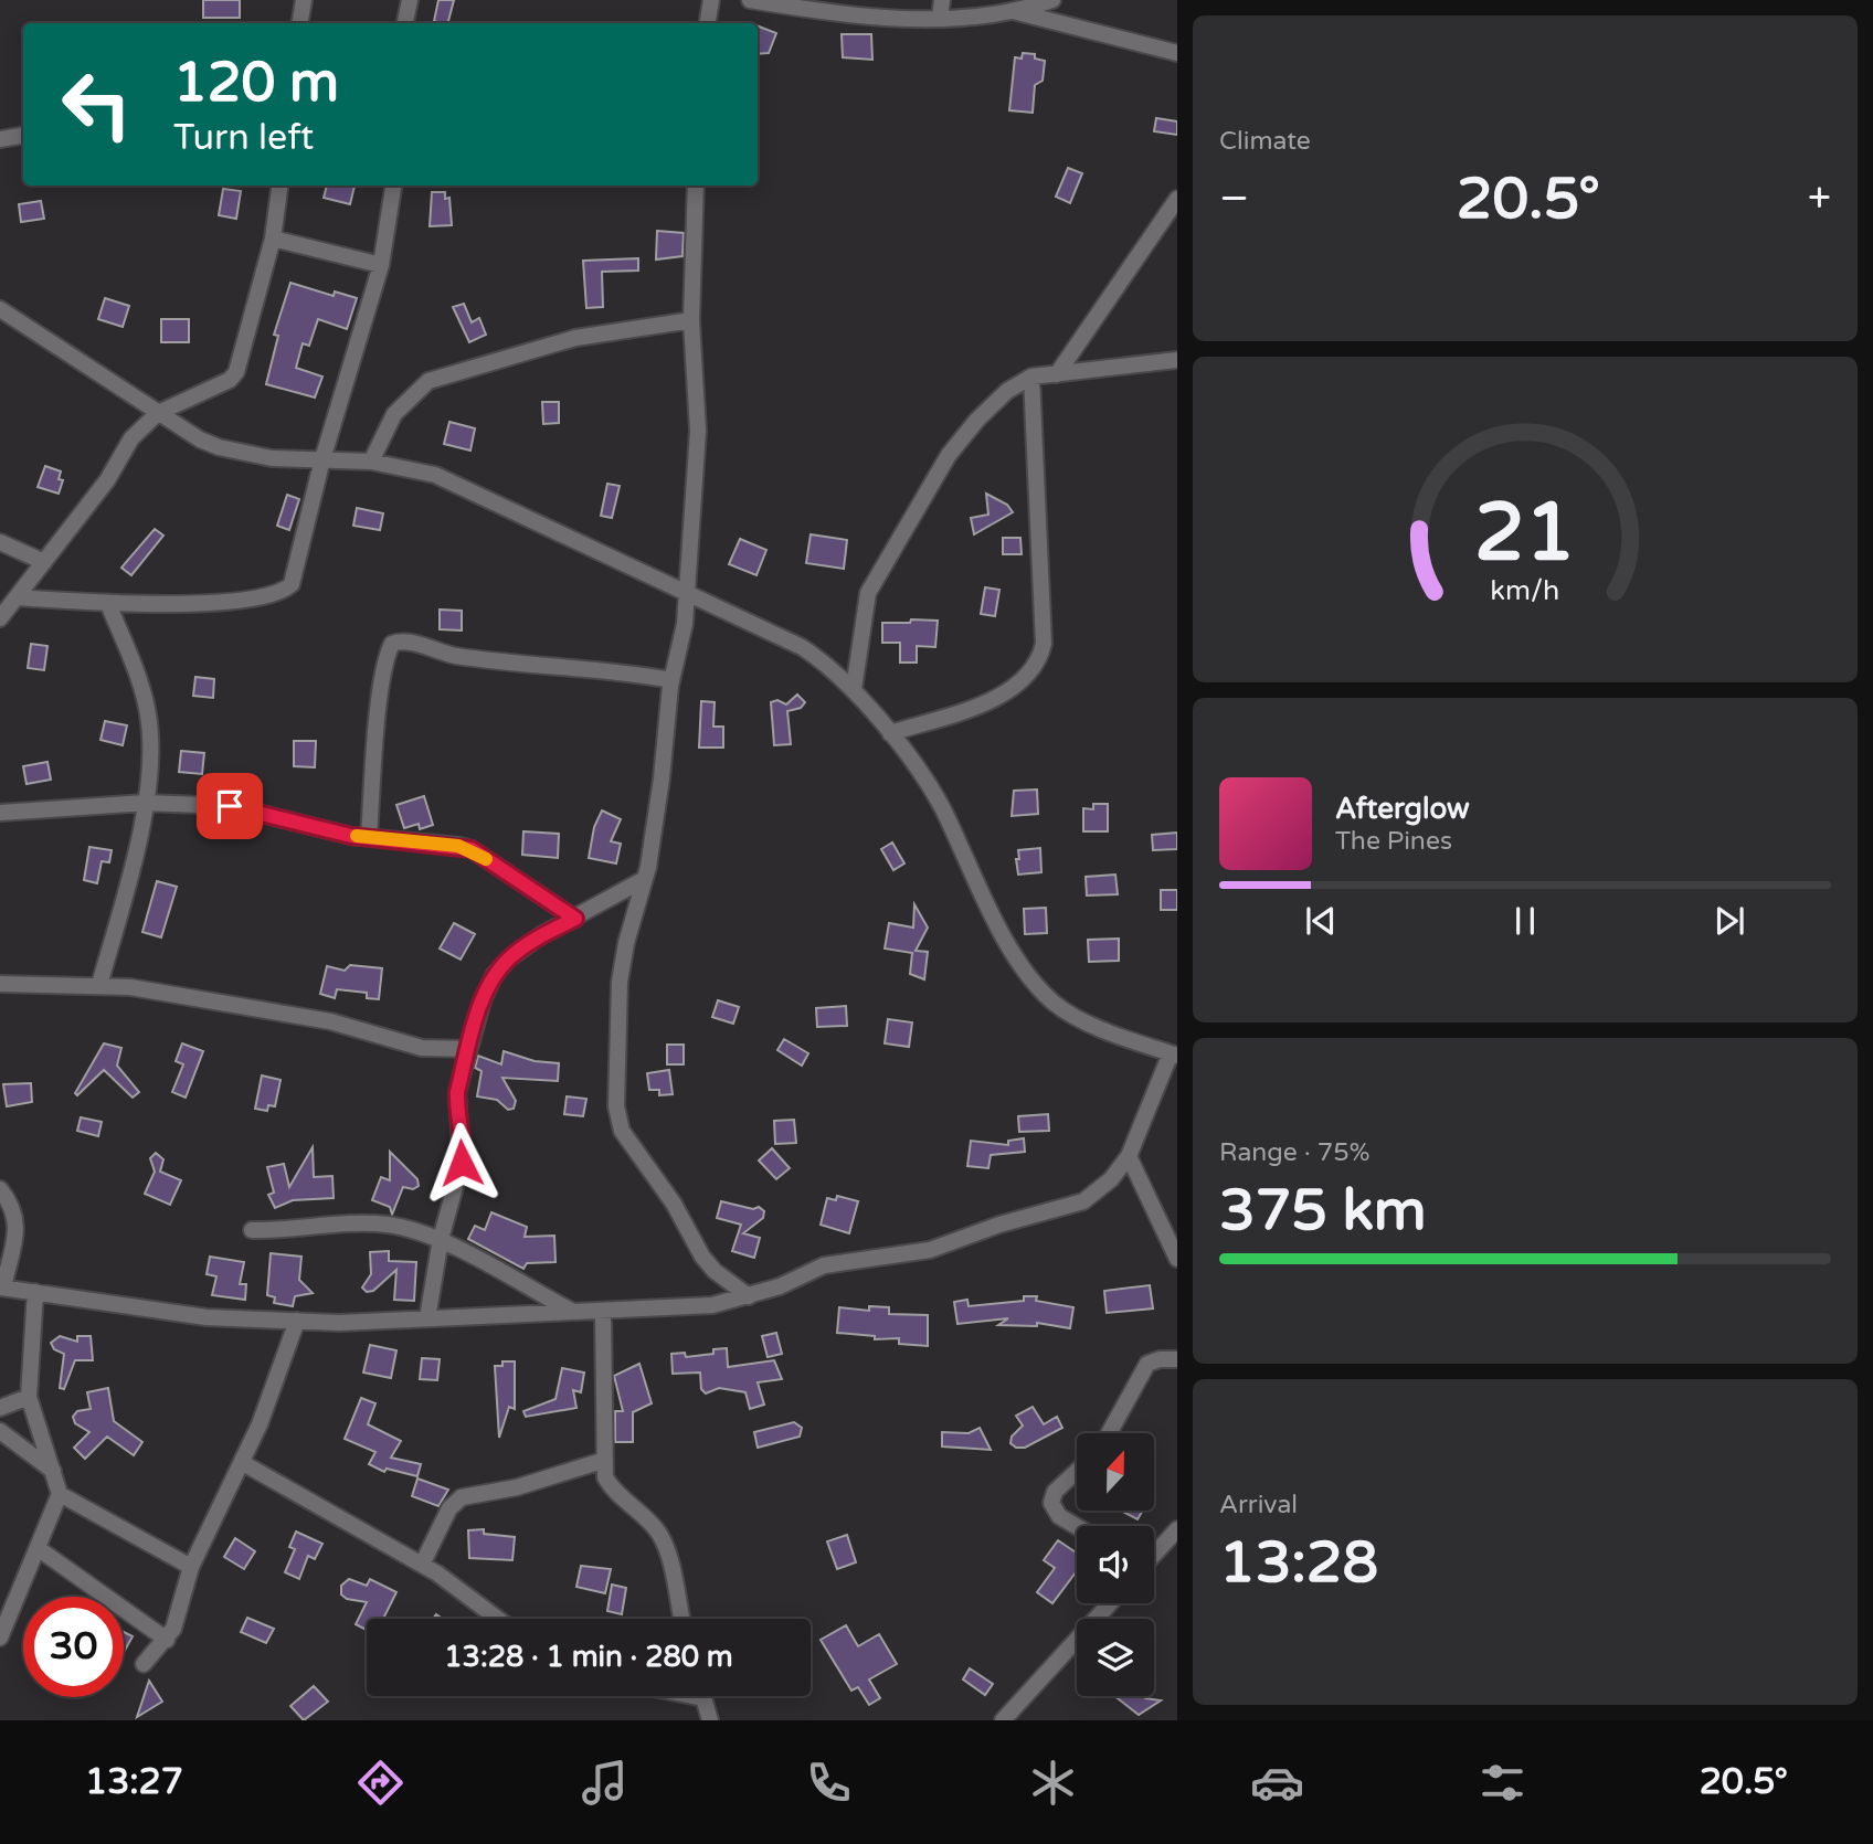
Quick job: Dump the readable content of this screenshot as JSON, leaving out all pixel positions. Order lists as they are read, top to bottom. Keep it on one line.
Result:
{"north":"top","page":{"tile":["Climate",["Range · 75%","375 km"],["Arrival","13:28"]],"turn":["120 m","Turn left"],"heat":["−","20.5°","+"],"song":["Afterglow","The Pines"],"limit":"30","trip":"13:28 · 1 min · 280 m","tabs":["13:27","20.5°"],"gauge":["21","km/h"]}}
